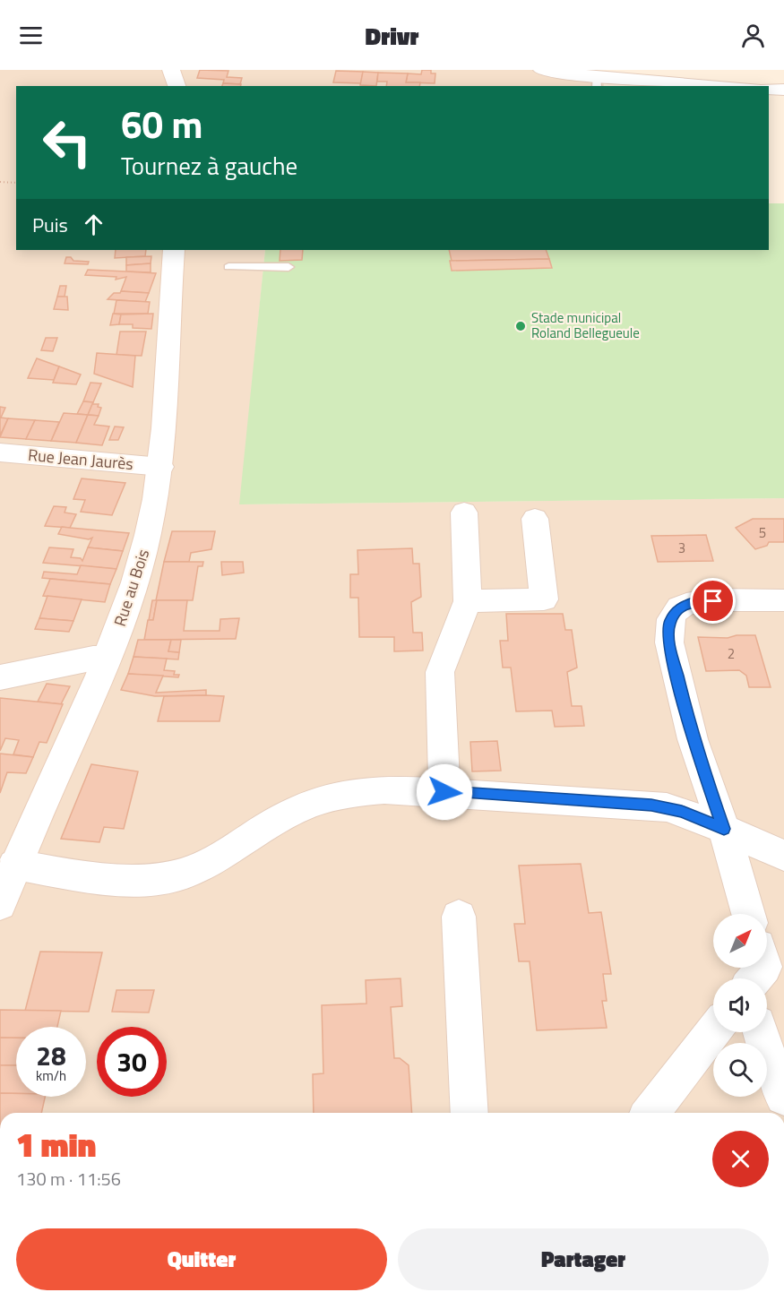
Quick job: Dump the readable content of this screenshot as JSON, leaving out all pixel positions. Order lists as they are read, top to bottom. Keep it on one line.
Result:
{"streets":{"street":["Rue Jean Jaurès","Rue au Bois"]},"crossings":[["Rue Jean Jaurès","Rue au Bois"]],"places":["Stade municipal Roland Bellegueule"],"house_numbers":["5","3","2"],"north":"top right","page":{"header":"Drivr","turn":["60 m","Tournez à gauche"],"then":"Puis","speed":"28 km/h","limit":"30","heading":["1 min","130 m · 11:56"],"buttons":["Quitter","Partager"]}}
